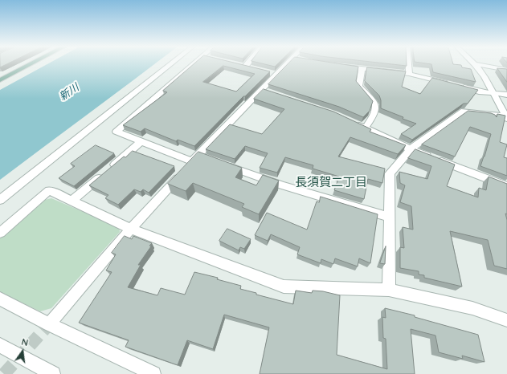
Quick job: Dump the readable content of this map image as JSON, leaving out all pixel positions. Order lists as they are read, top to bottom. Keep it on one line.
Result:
{"districts":["長須賀二丁目"],"water":["新川"],"north":"top"}
